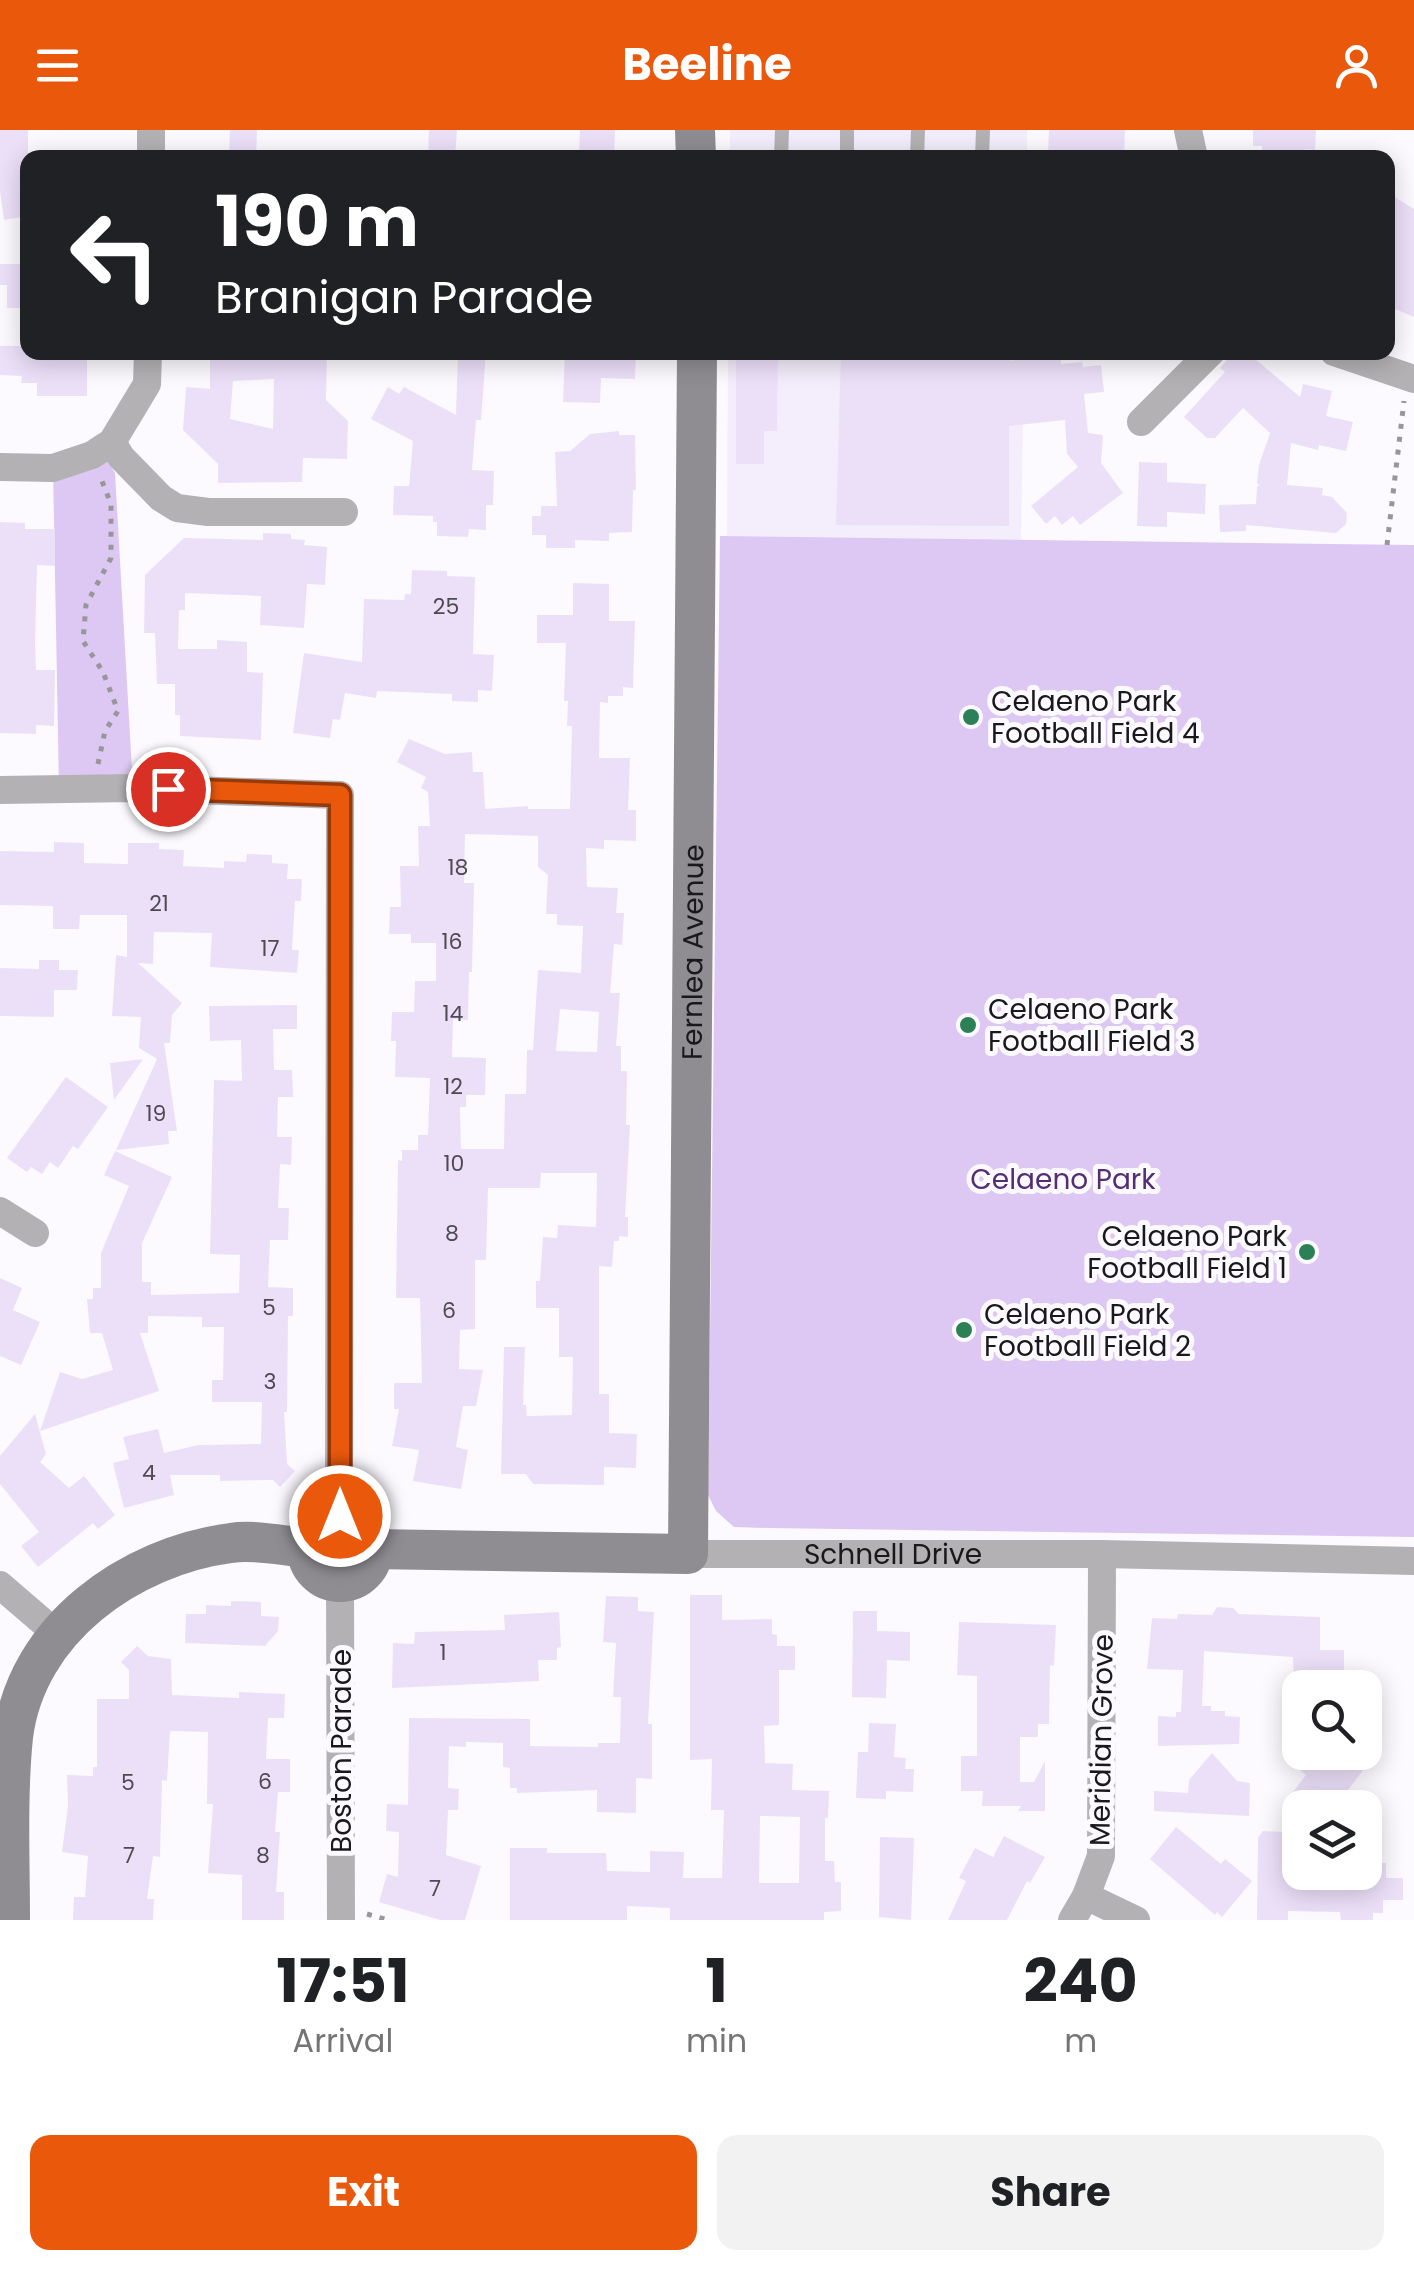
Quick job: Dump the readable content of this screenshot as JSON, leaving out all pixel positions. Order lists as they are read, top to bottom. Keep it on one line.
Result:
{"streets":{"street":["Fernlea Avenue","Schnell Drive","Meridian Grove","Boston Parade"]},"crossings":[["Fernlea Avenue","Schnell Drive"],["Schnell Drive","Meridian Grove"],["Schnell Drive","Boston Parade"]],"parks":["Celaeno Park"],"places":["Celaeno Park Football Field 4","Celaeno Park Football Field 3","Celaeno Park Football Field 1","Celaeno Park Football Field 2"],"house_numbers":["25","18","21","16","17","14","12","19","10","8","5","6","3","4","1","6","5","7","8","7"],"page":{"header":"Beeline","turn":["190 m","Branigan Parade"],"eta":["17:51","Arrival","1","min","240","m"],"buttons":["Exit","Share"]}}
